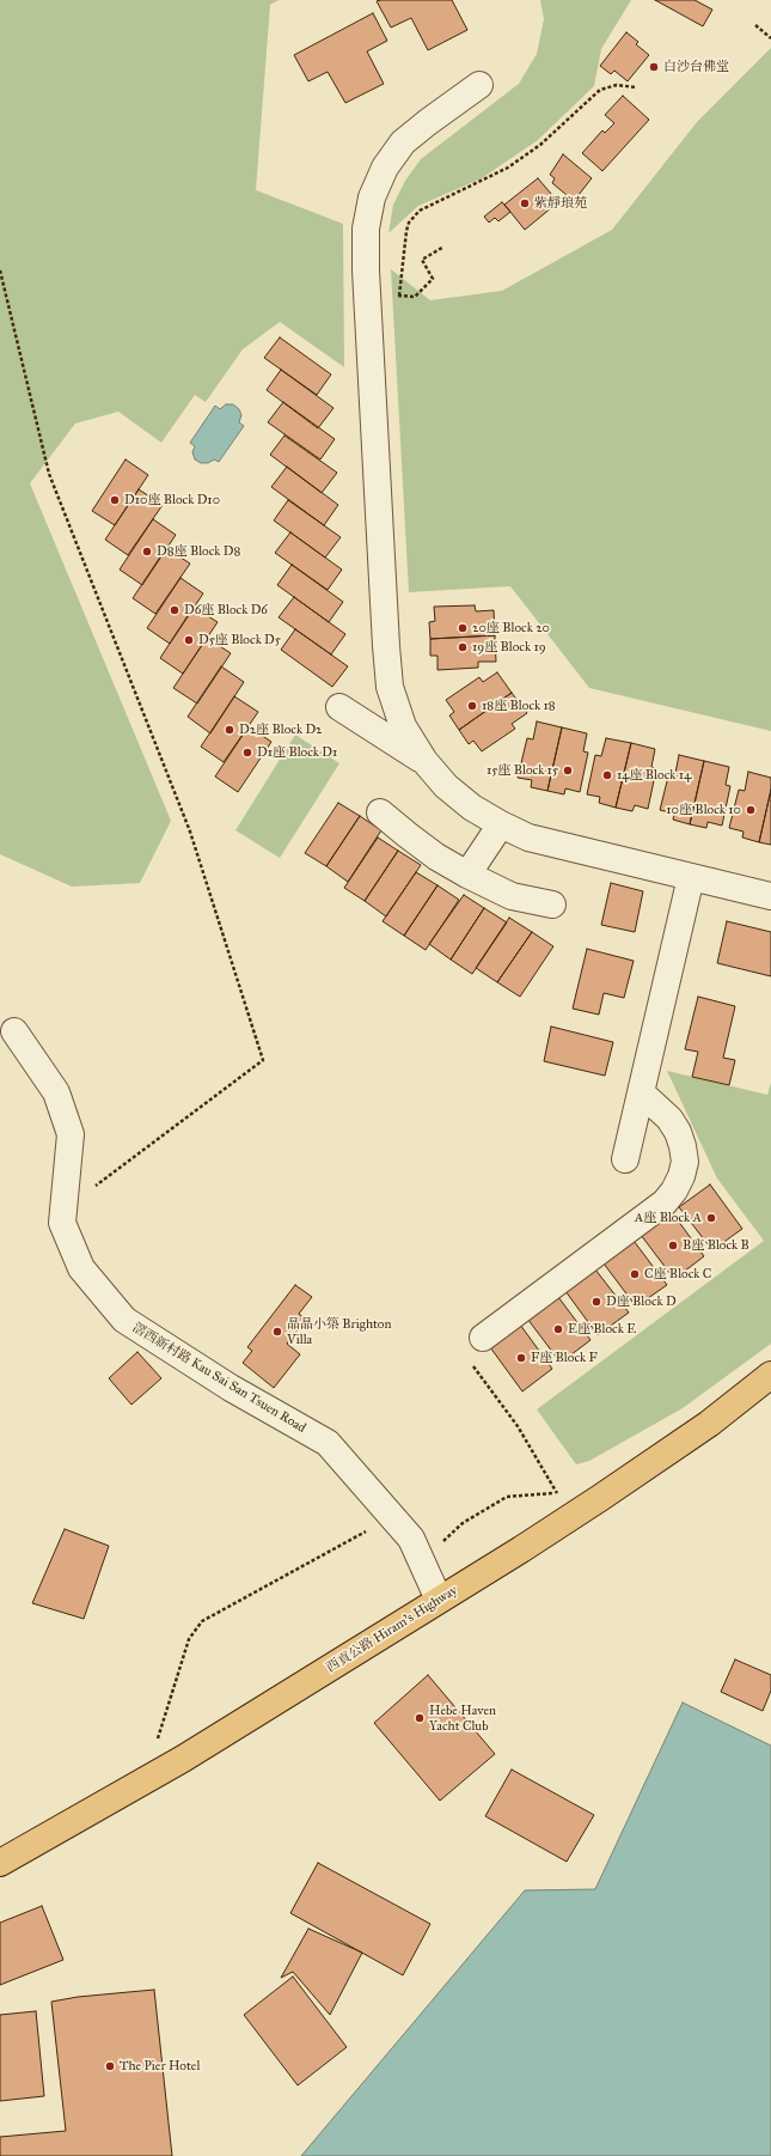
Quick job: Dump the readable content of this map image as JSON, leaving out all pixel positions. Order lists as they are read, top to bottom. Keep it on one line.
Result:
{"streets":{"main road":["西貢公路 Hiram's Highway"],"street":["滘西新村路 Kau Sai San Tsuen Road"]},"crossings":[["滘西新村路 Kau Sai San Tsuen Road","西貢公路 Hiram's Highway"]],"places":["白沙台佛堂","紫靜琅苑","D10座 Block D10","D8座 Block D8","D6座 Block D6","20座 Block 20","D5座 Block D5","19座 Block 19","18座 Block 18","D2座 Block D2","D1座 Block D1","15座 Block 15","14座 Block 14","10座 Block 10","A座 Block A","B座 Block B","C座 Block C","D座 Block D","E座 Block E","晶晶小築 Brighton Villa","F座 Block F","Hebe Haven Yacht Club","The Pier Hotel"]}
